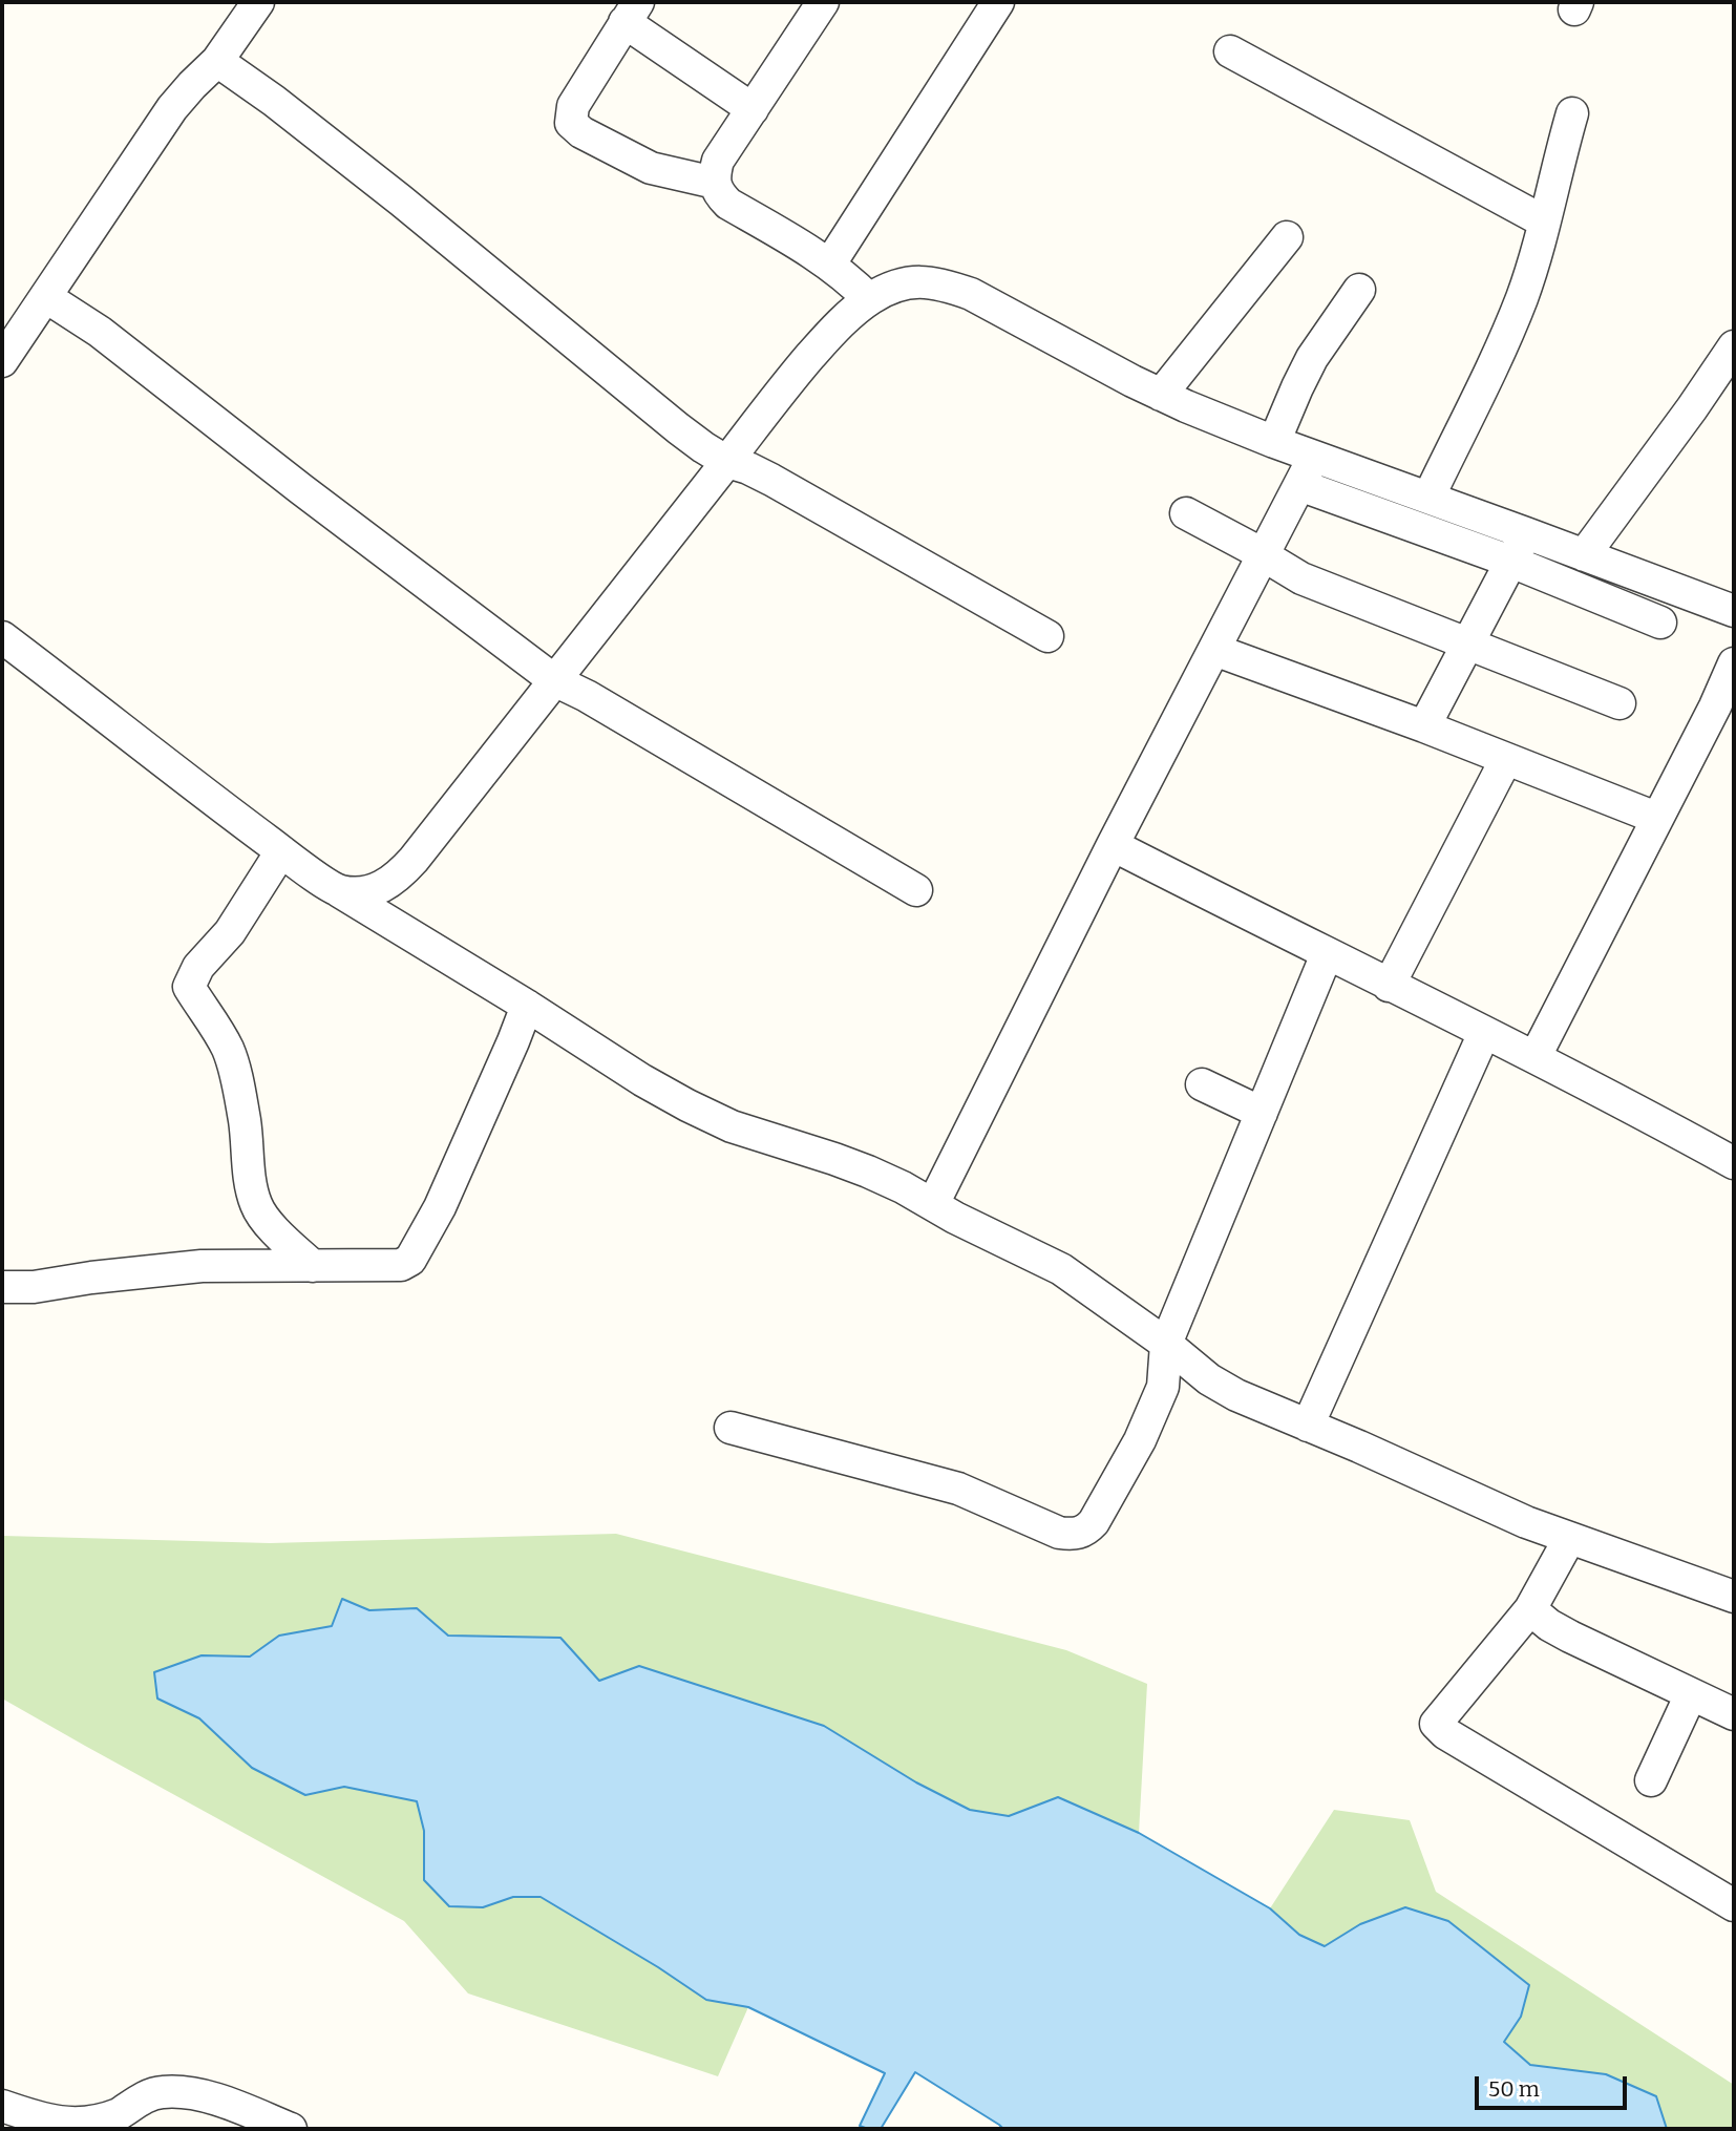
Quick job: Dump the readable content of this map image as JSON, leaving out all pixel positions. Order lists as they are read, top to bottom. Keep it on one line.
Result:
{"scale_bar":"50 m"}
